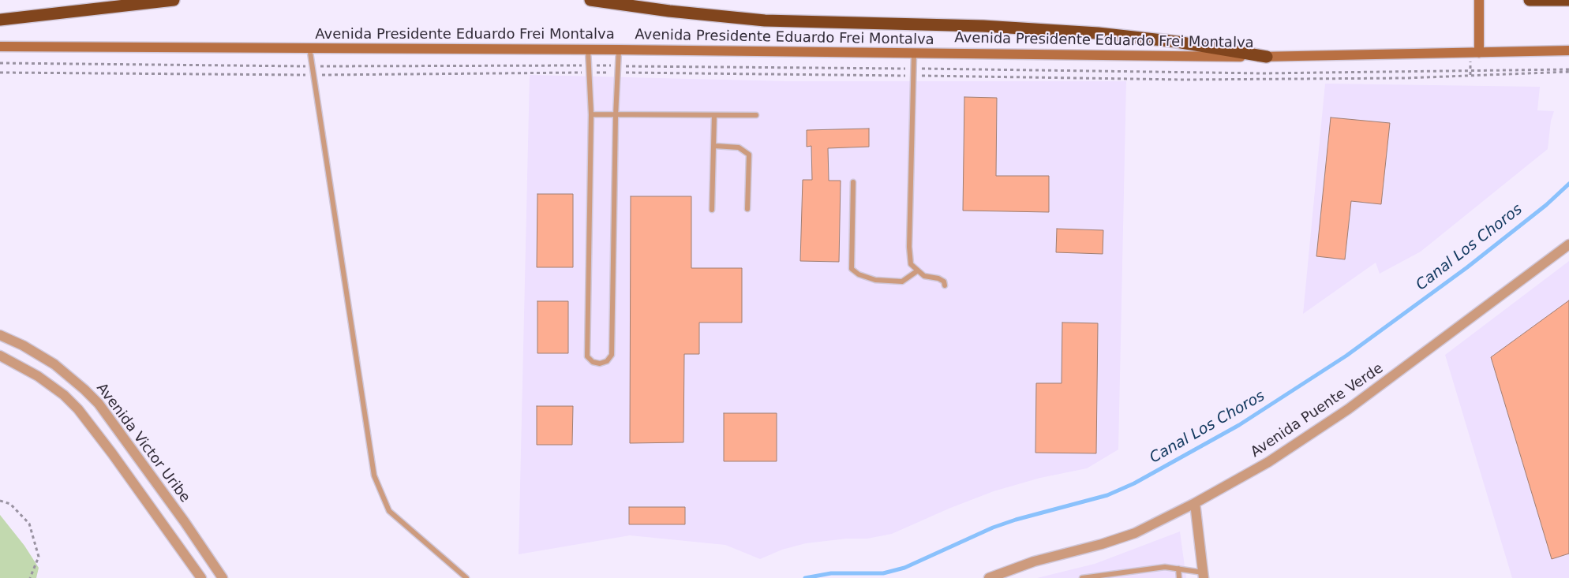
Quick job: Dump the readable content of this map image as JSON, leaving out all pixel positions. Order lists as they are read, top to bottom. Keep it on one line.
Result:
{"streets":{"main road":["Avenida Presidente Eduardo Frei Montalva"],"street":["Avenida Puente Verde","Avenida Victor Uribe"]},"water":["Canal Los Choros"]}
